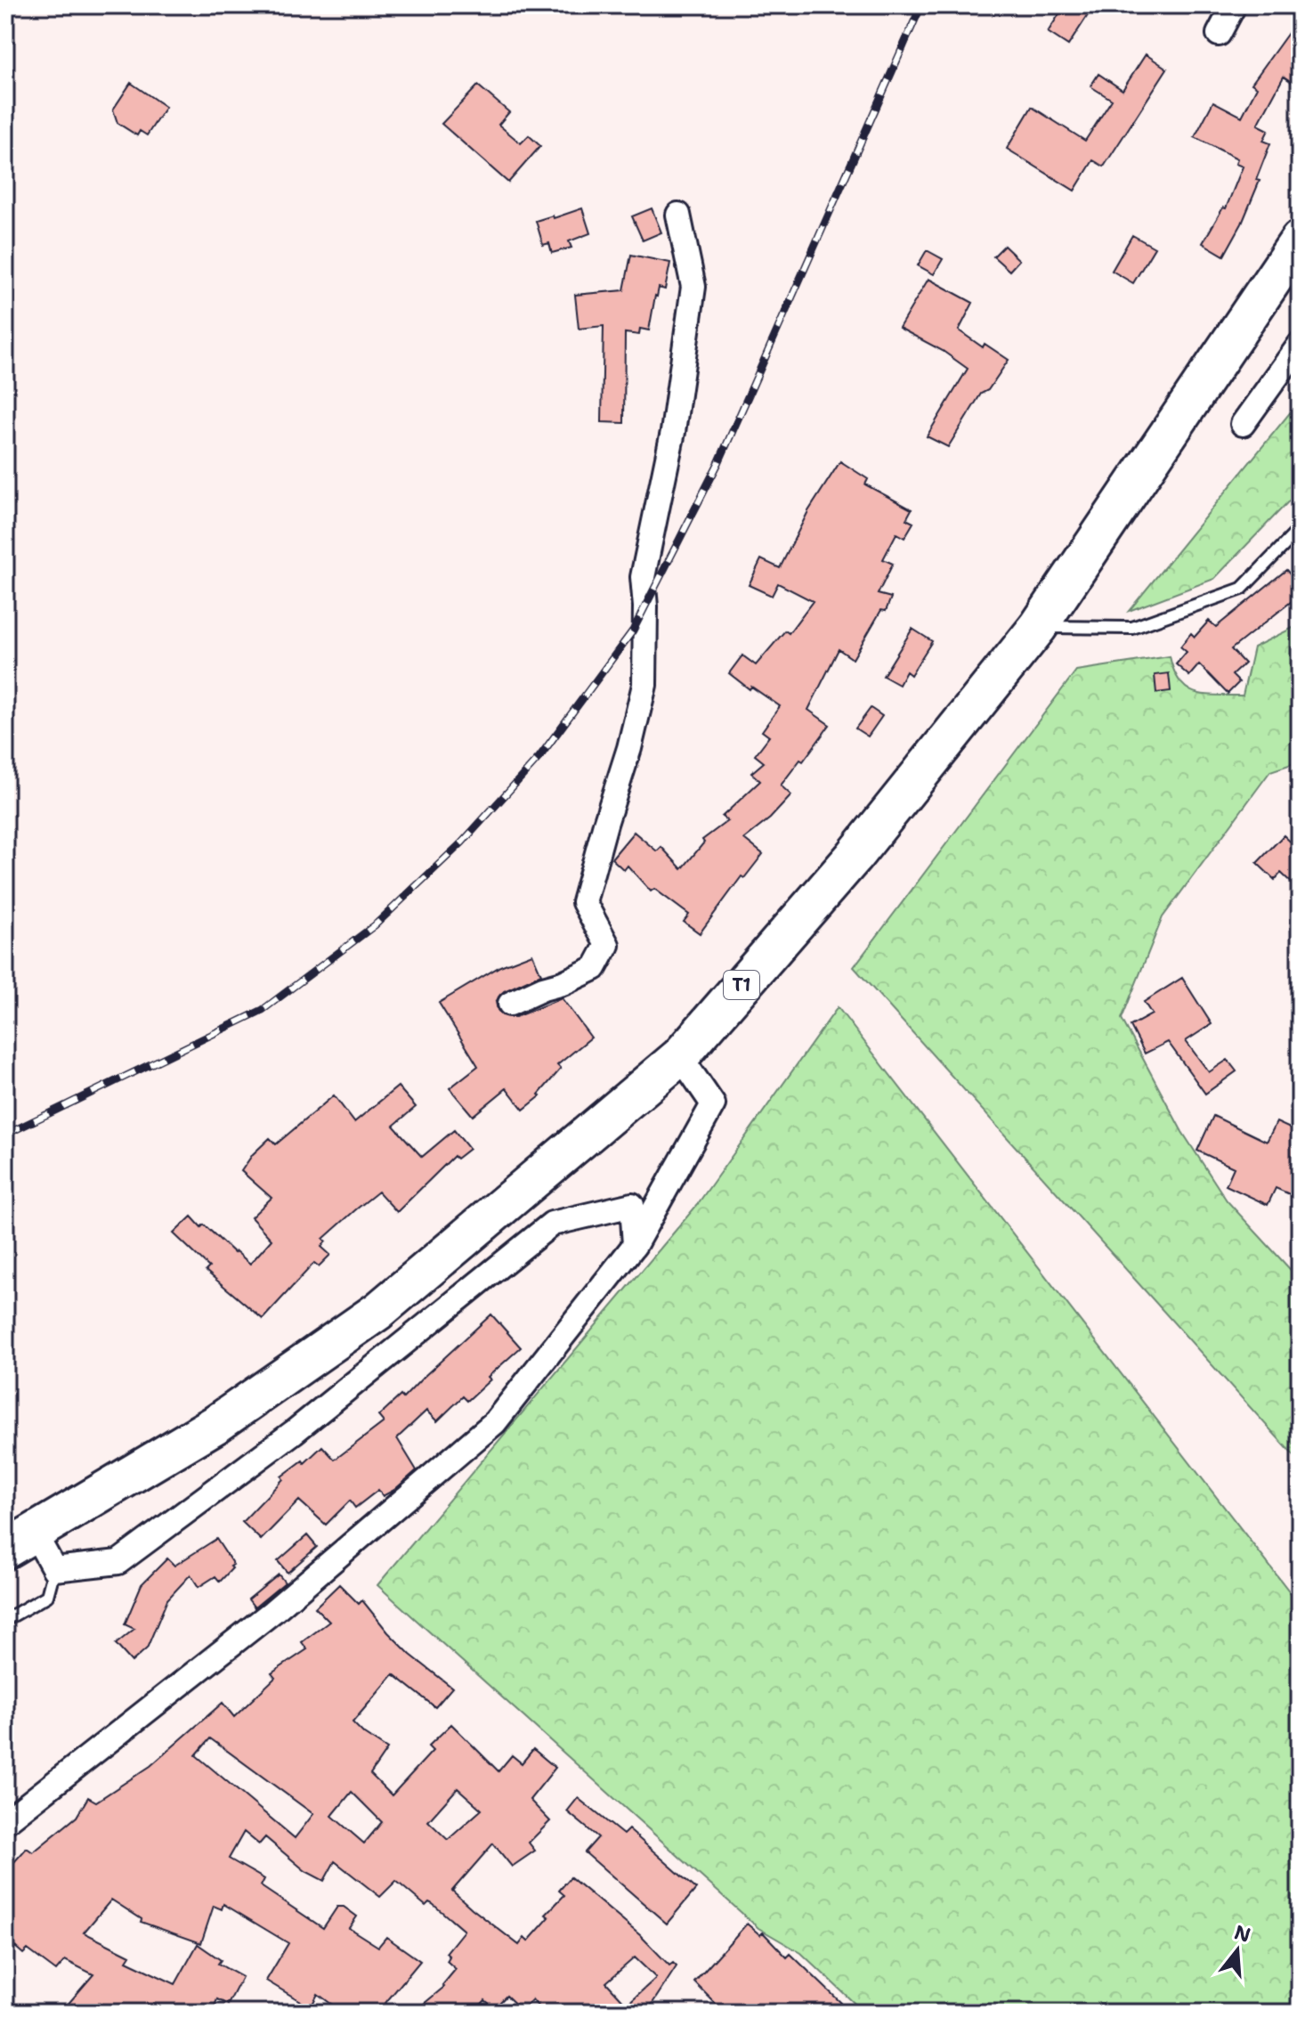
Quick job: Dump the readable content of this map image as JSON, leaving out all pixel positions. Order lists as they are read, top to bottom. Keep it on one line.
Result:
{"streets":{"highway":["T1"]},"north":"top"}
